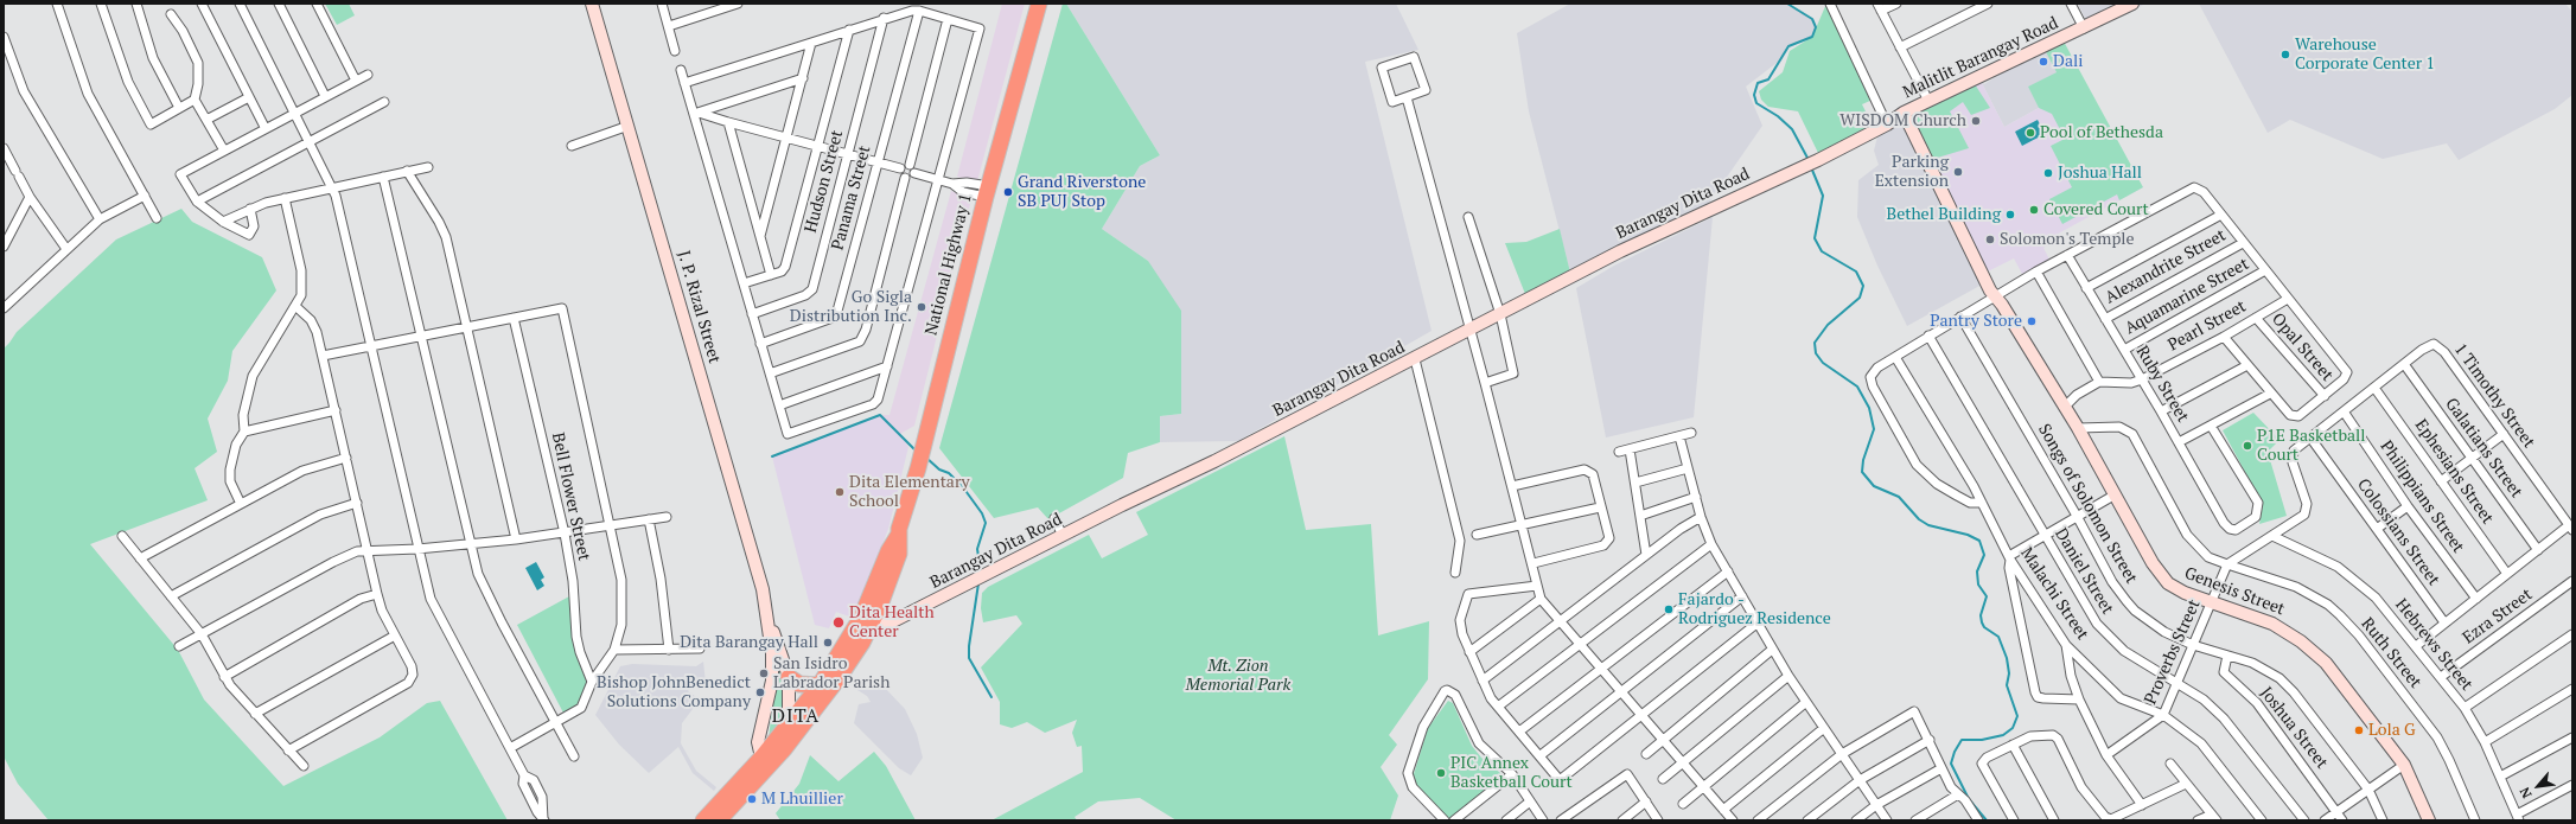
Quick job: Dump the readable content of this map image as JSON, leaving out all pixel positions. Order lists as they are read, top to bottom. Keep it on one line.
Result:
{"streets":{"highway":["National Highway 1"],"street":["Malitlit Barangay Road","Hudson Street","Panama Street","Barangay Dita Road","Alexandrite Street","Aquamarine Street","J. P. Rizal Street","Pearl Street","Opal Street","Ruby Street","1 Timothy Street","Galatians Street","Ephesians Street","Bell Flower Street","Philippians Street","Songs of Solomon Street","Colossians Street","Daniel Street","Genesis Street","Malachi Street","Ezra Street","Hebrews Street","Proverbs Street","Ruth Street","Joshua Street"]},"crossings":[["Malitlit Barangay Road","Barangay Dita Road"],["Malitlit Barangay Road","Genesis Street"],["Barangay Dita Road","National Highway 1"],["National Highway 1","J. P. Rizal Street"],["Alexandrite Street","Ruby Street"],["Aquamarine Street","Ruby Street"],["Pearl Street","Opal Street"],["Pearl Street","Ruby Street"],["1 Timothy Street","Galatians Street"],["1 Timothy Street","Ephesians Street"],["1 Timothy Street","Philippians Street"],["1 Timothy Street","Colossians Street"],["1 Timothy Street","Hebrews Street"],["1 Timothy Street","Proverbs Street"],["1 Timothy Street","Ruth Street"],["Songs of Solomon Street","Proverbs Street"],["Songs of Solomon Street","Joshua Street"],["Daniel Street","Proverbs Street"],["Genesis Street","Proverbs Street"],["Malachi Street","Proverbs Street"],["Ezra Street","Hebrews Street"],["Proverbs Street","Ruth Street"]],"districts":["DITA"],"parks":["Mt. Zion Memorial Park"],"places":["Warehouse Corporate Center 1","Dali","WISDOM Church","Pool of Bethesda","Parking Extension","Joshua Hall","Grand Riverstone SB PUJ Stop","Covered Court","Bethel Building","Solomon's Temple","Go Sigla Distribution Inc.","Pantry Store","P1E Basketball Court","Dita Elementary School","Fajardo - Rodriguez Residence","Dita Health Center","Dita Barangay Hall","San Isidro Labrador Parish","Bishop JohnBenedict Solutions Company","Lola G","PIC Annex Basketball Court","M Lhuillier"],"north":"bottom left"}
